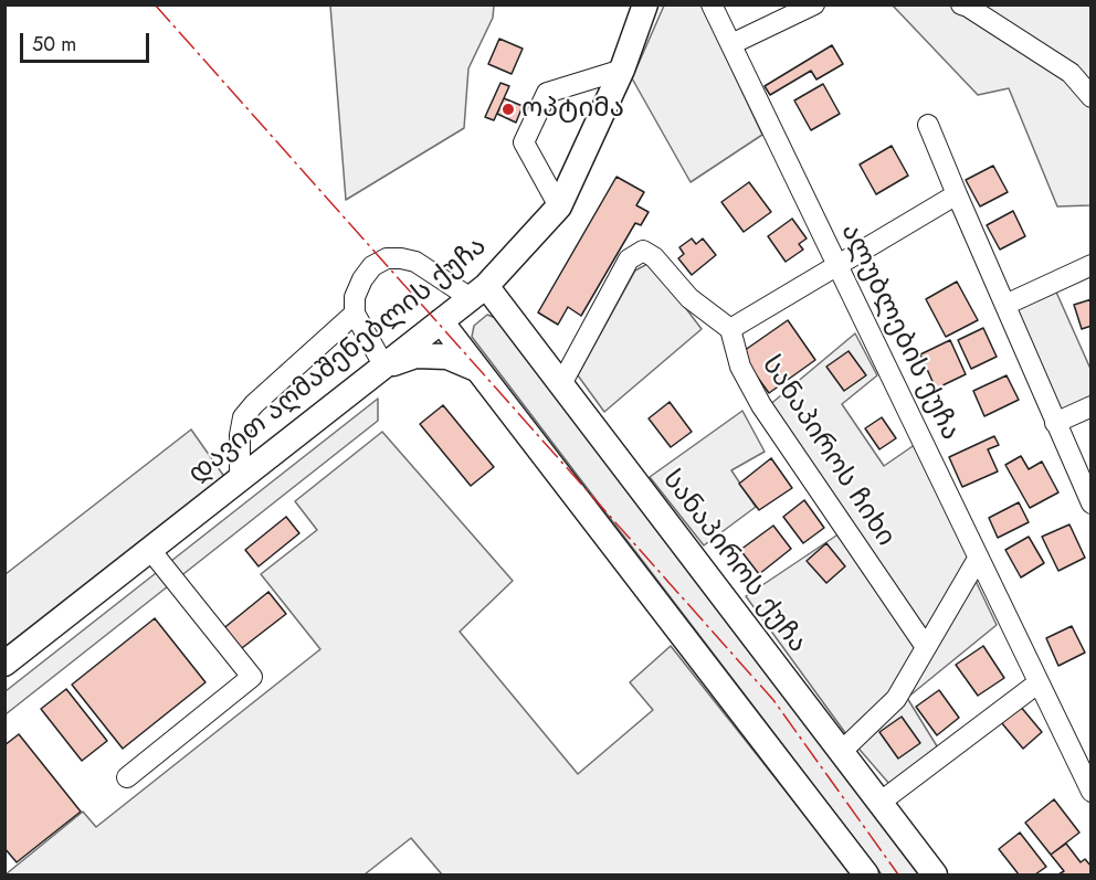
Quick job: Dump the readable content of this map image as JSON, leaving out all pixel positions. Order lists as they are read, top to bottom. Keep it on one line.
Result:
{"streets":{"main road":["დავით აღმაშენებლის ქუჩა","სანაპიროს ქუჩა"],"street":["ალუბლების ქუჩა","სანაპიროს ჩიხი"]},"crossings":[["დავით აღმაშენებლის ქუჩა","სანაპიროს ქუჩა"]],"places":["ოპტიმა"],"scale_bar":"50 m"}
